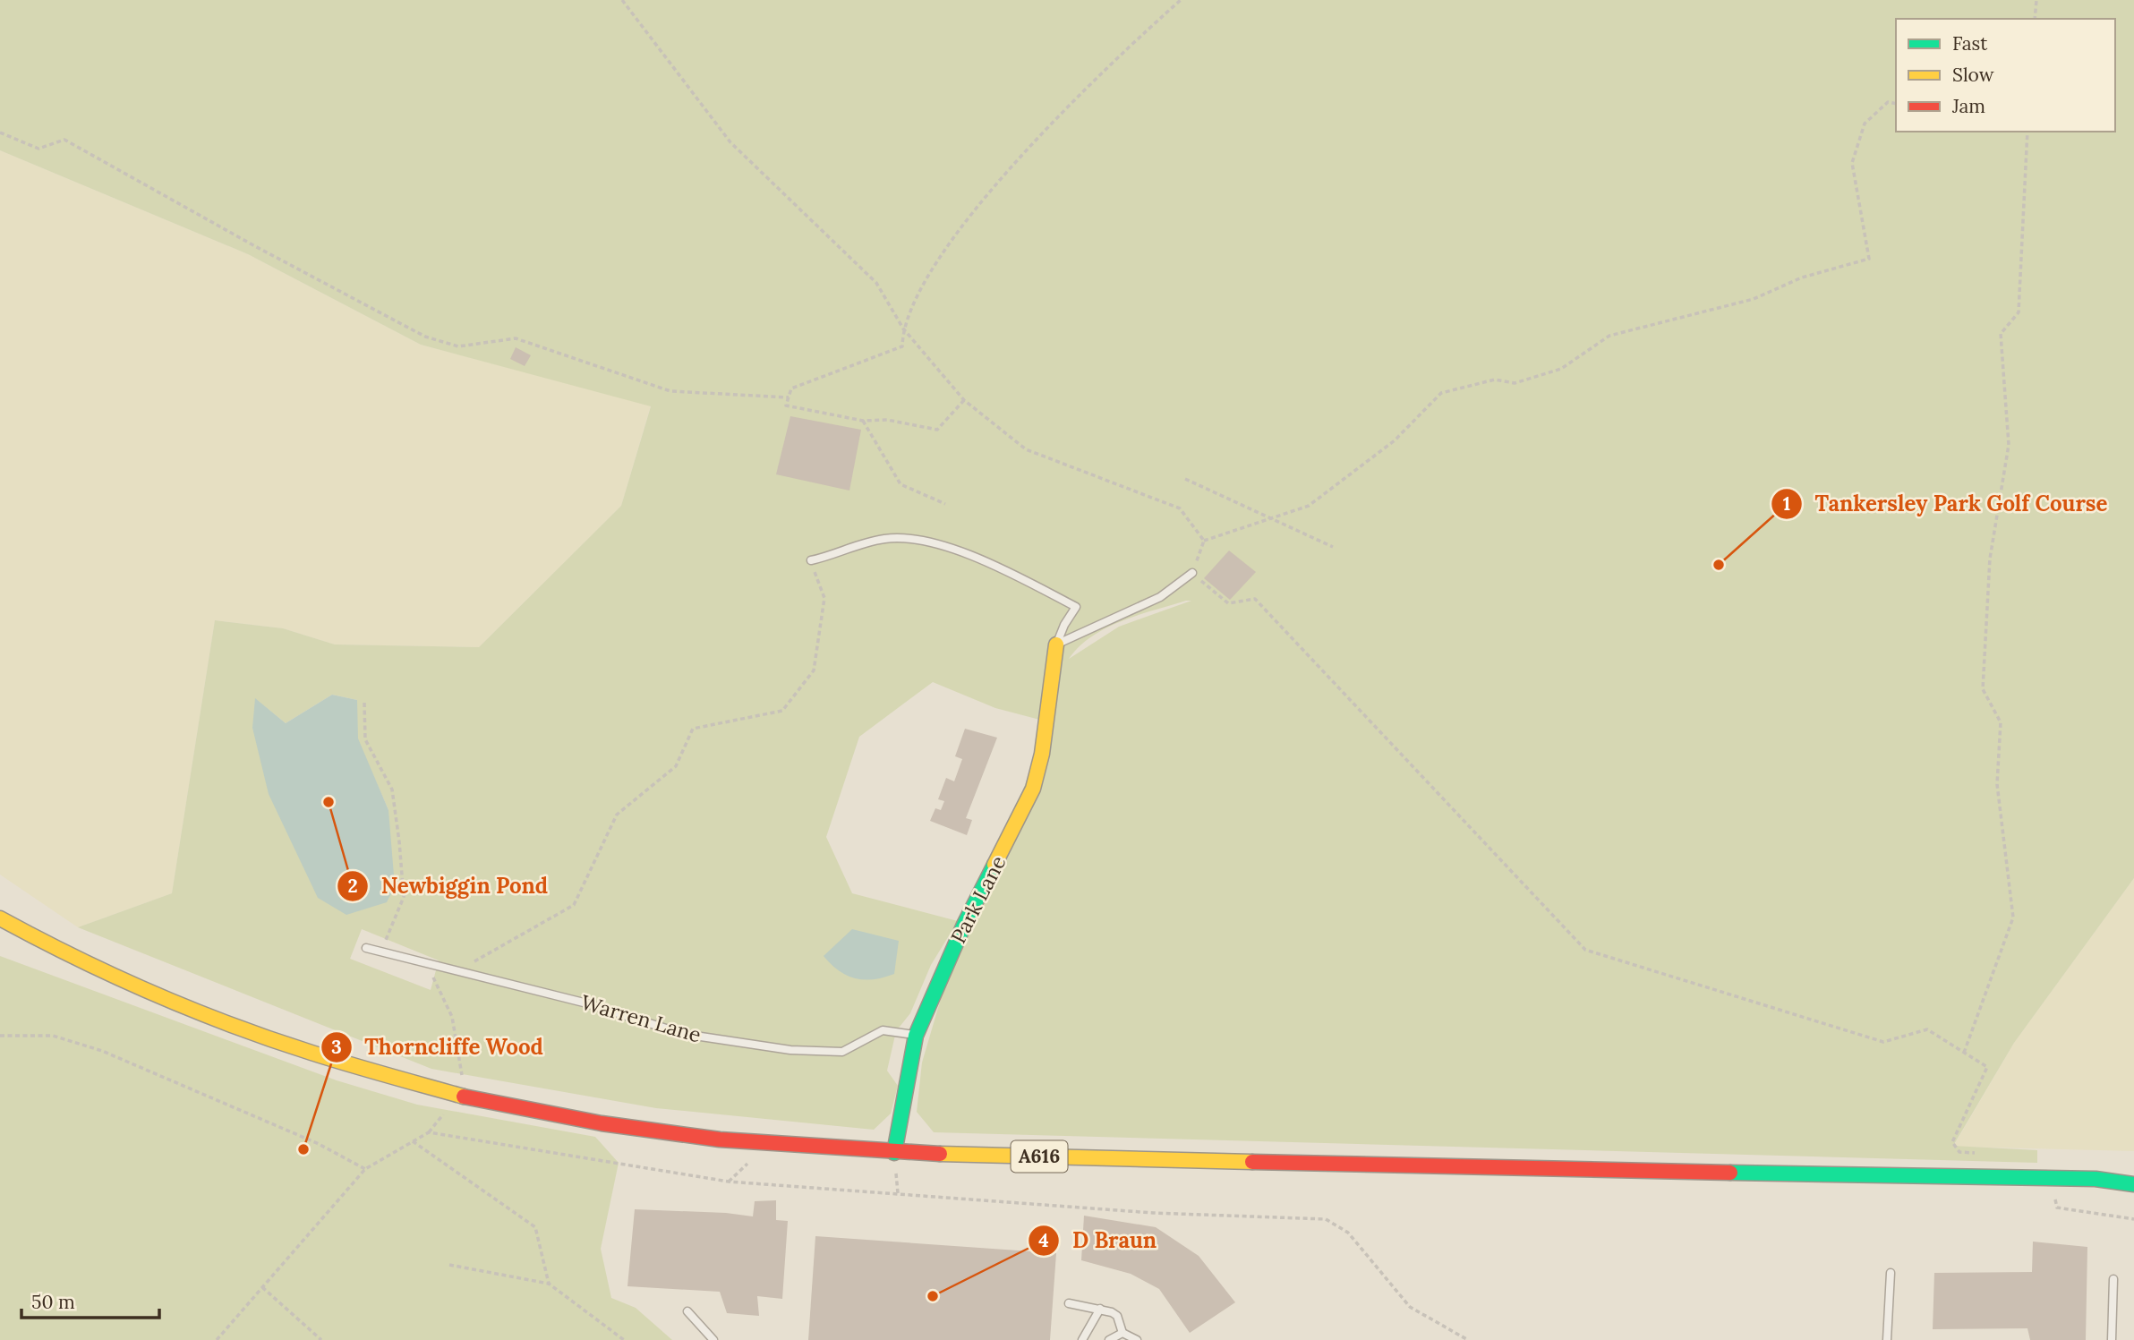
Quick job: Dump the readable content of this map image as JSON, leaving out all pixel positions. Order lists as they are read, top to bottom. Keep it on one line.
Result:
{"streets":{"main road":["Park Lane","A616"],"lane":["Warren Lane"]},"crossings":[["Park Lane","Warren Lane"],["Park Lane","A616"]],"places":["Tankersley Park Golf Course","Newbiggin Pond","Thorncliffe Wood","D Braun"],"legend":["Fast","Slow","Jam"],"scale_bar":"50 m"}
